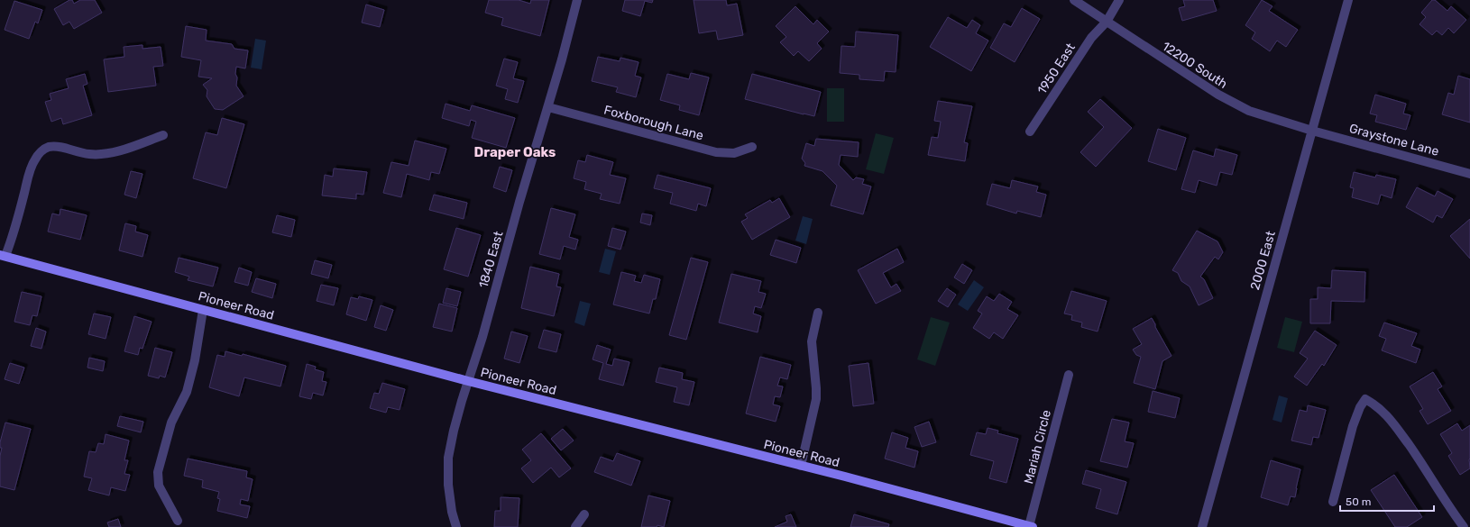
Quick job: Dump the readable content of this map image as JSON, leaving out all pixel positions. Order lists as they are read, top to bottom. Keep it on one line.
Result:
{"streets":{"street":["12200 South","1950 East","Foxborough Lane","Graystone Lane","1840 East","2000 East","Pioneer Road","Mariah Circle"]},"crossings":[["12200 South","1950 East"],["12200 South","Graystone Lane"],["12200 South","2000 East"],["Foxborough Lane","1840 East"],["Graystone Lane","2000 East"],["1840 East","Pioneer Road"],["Pioneer Road","Mariah Circle"]],"districts":["Draper Oaks"],"scale_bar":"50 m"}
